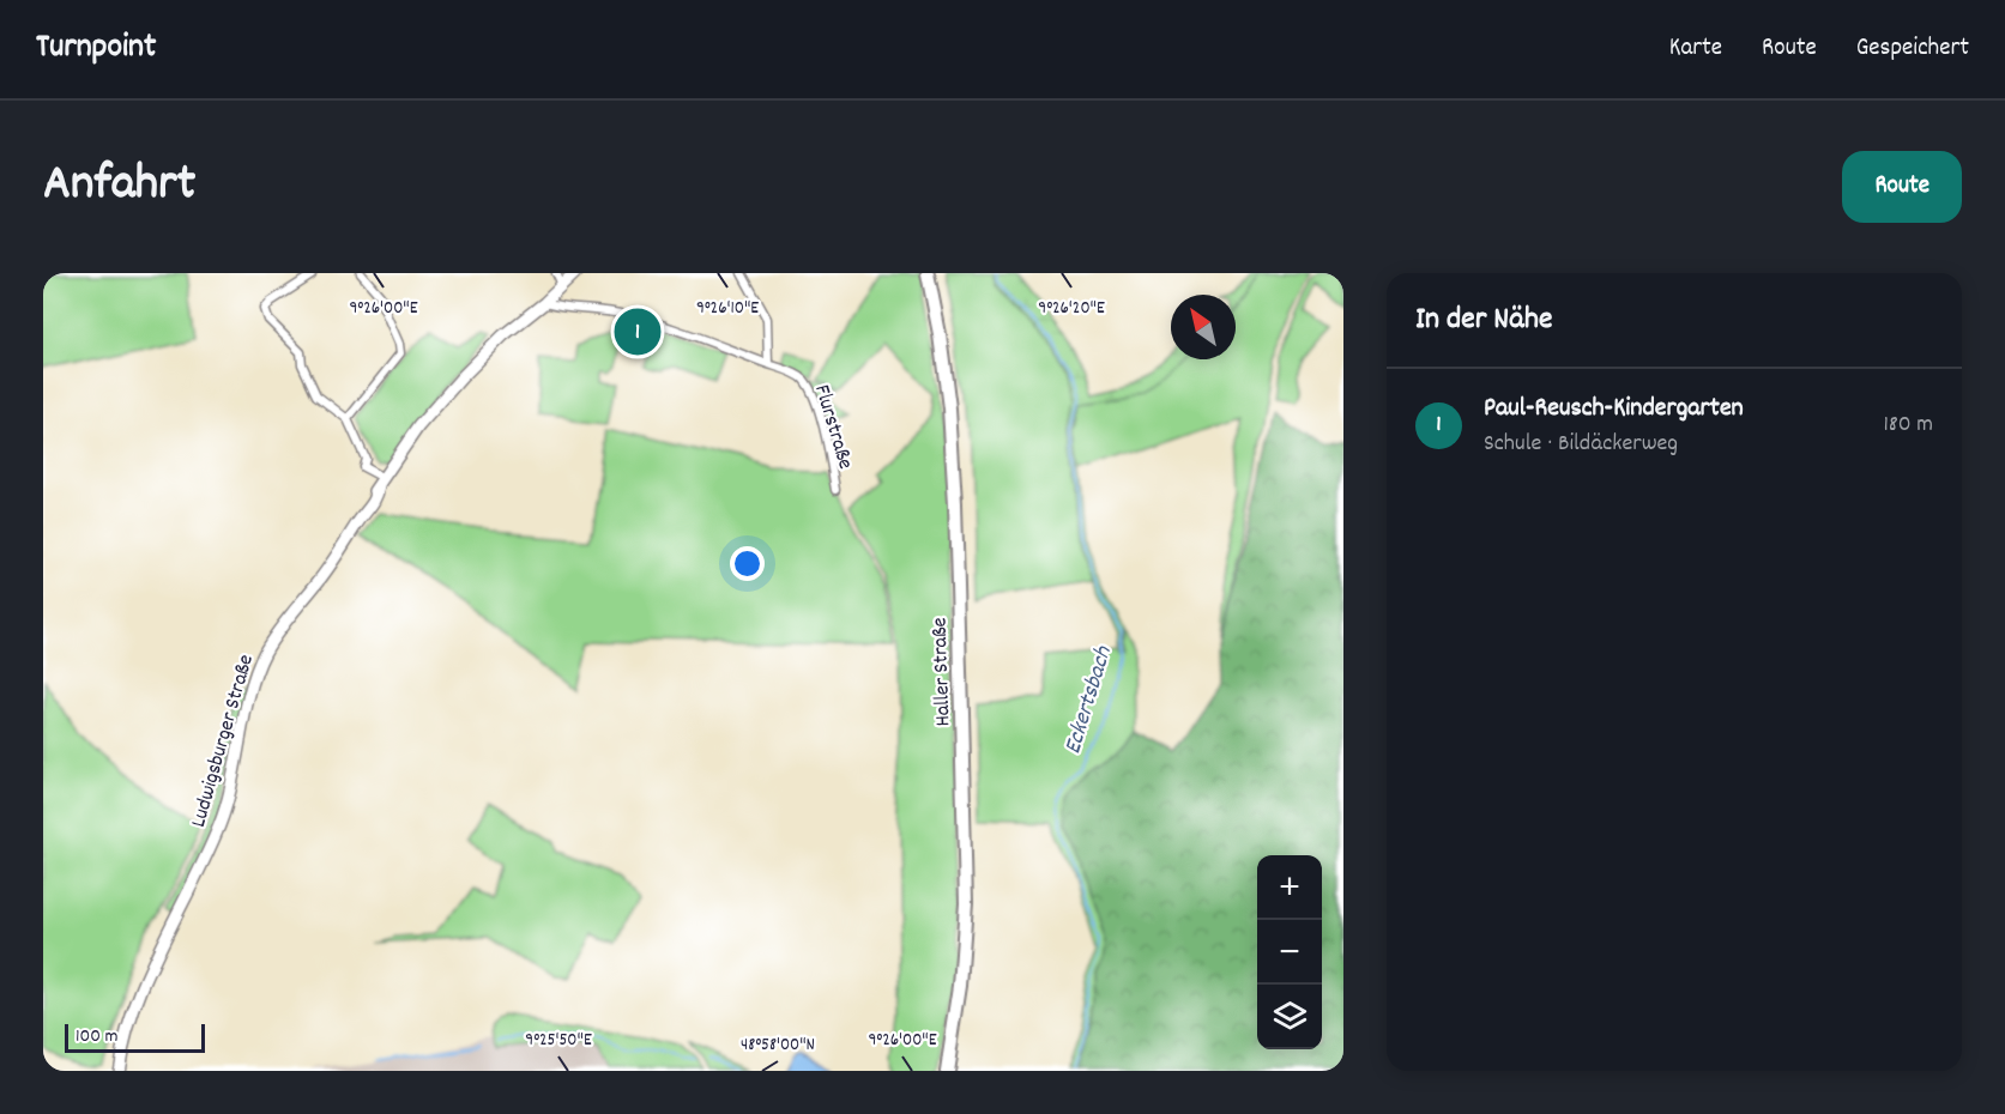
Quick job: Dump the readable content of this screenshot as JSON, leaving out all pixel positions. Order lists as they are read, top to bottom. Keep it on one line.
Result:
{"streets":{"main road":["Haller Straße"],"street":["Flurstraße","Ludwigsburger Straße"]},"crossings":[["Flurstraße","Ludwigsburger Straße"]],"water":["Eckertsbach"],"scale_bar":"100 m","north":"top left","page":{"header":"Turnpoint","nav":["Karte","Route","Gespeichert"],"title":"Anfahrt","buttons":"Route","heading":"In der Nähe","pins":"1","list":[{"mark":"1","name":"Paul-Reusch-Kindergarten","note":"Schule · Bildäckerweg","value":"180 m"}],"map_buttons":["+","−"],"scale":"100 m"},"coordinates":["9°26'00\"E","9°26'10\"E","9°26'20\"E","9°25'50\"E","48°58'00\"N"]}
